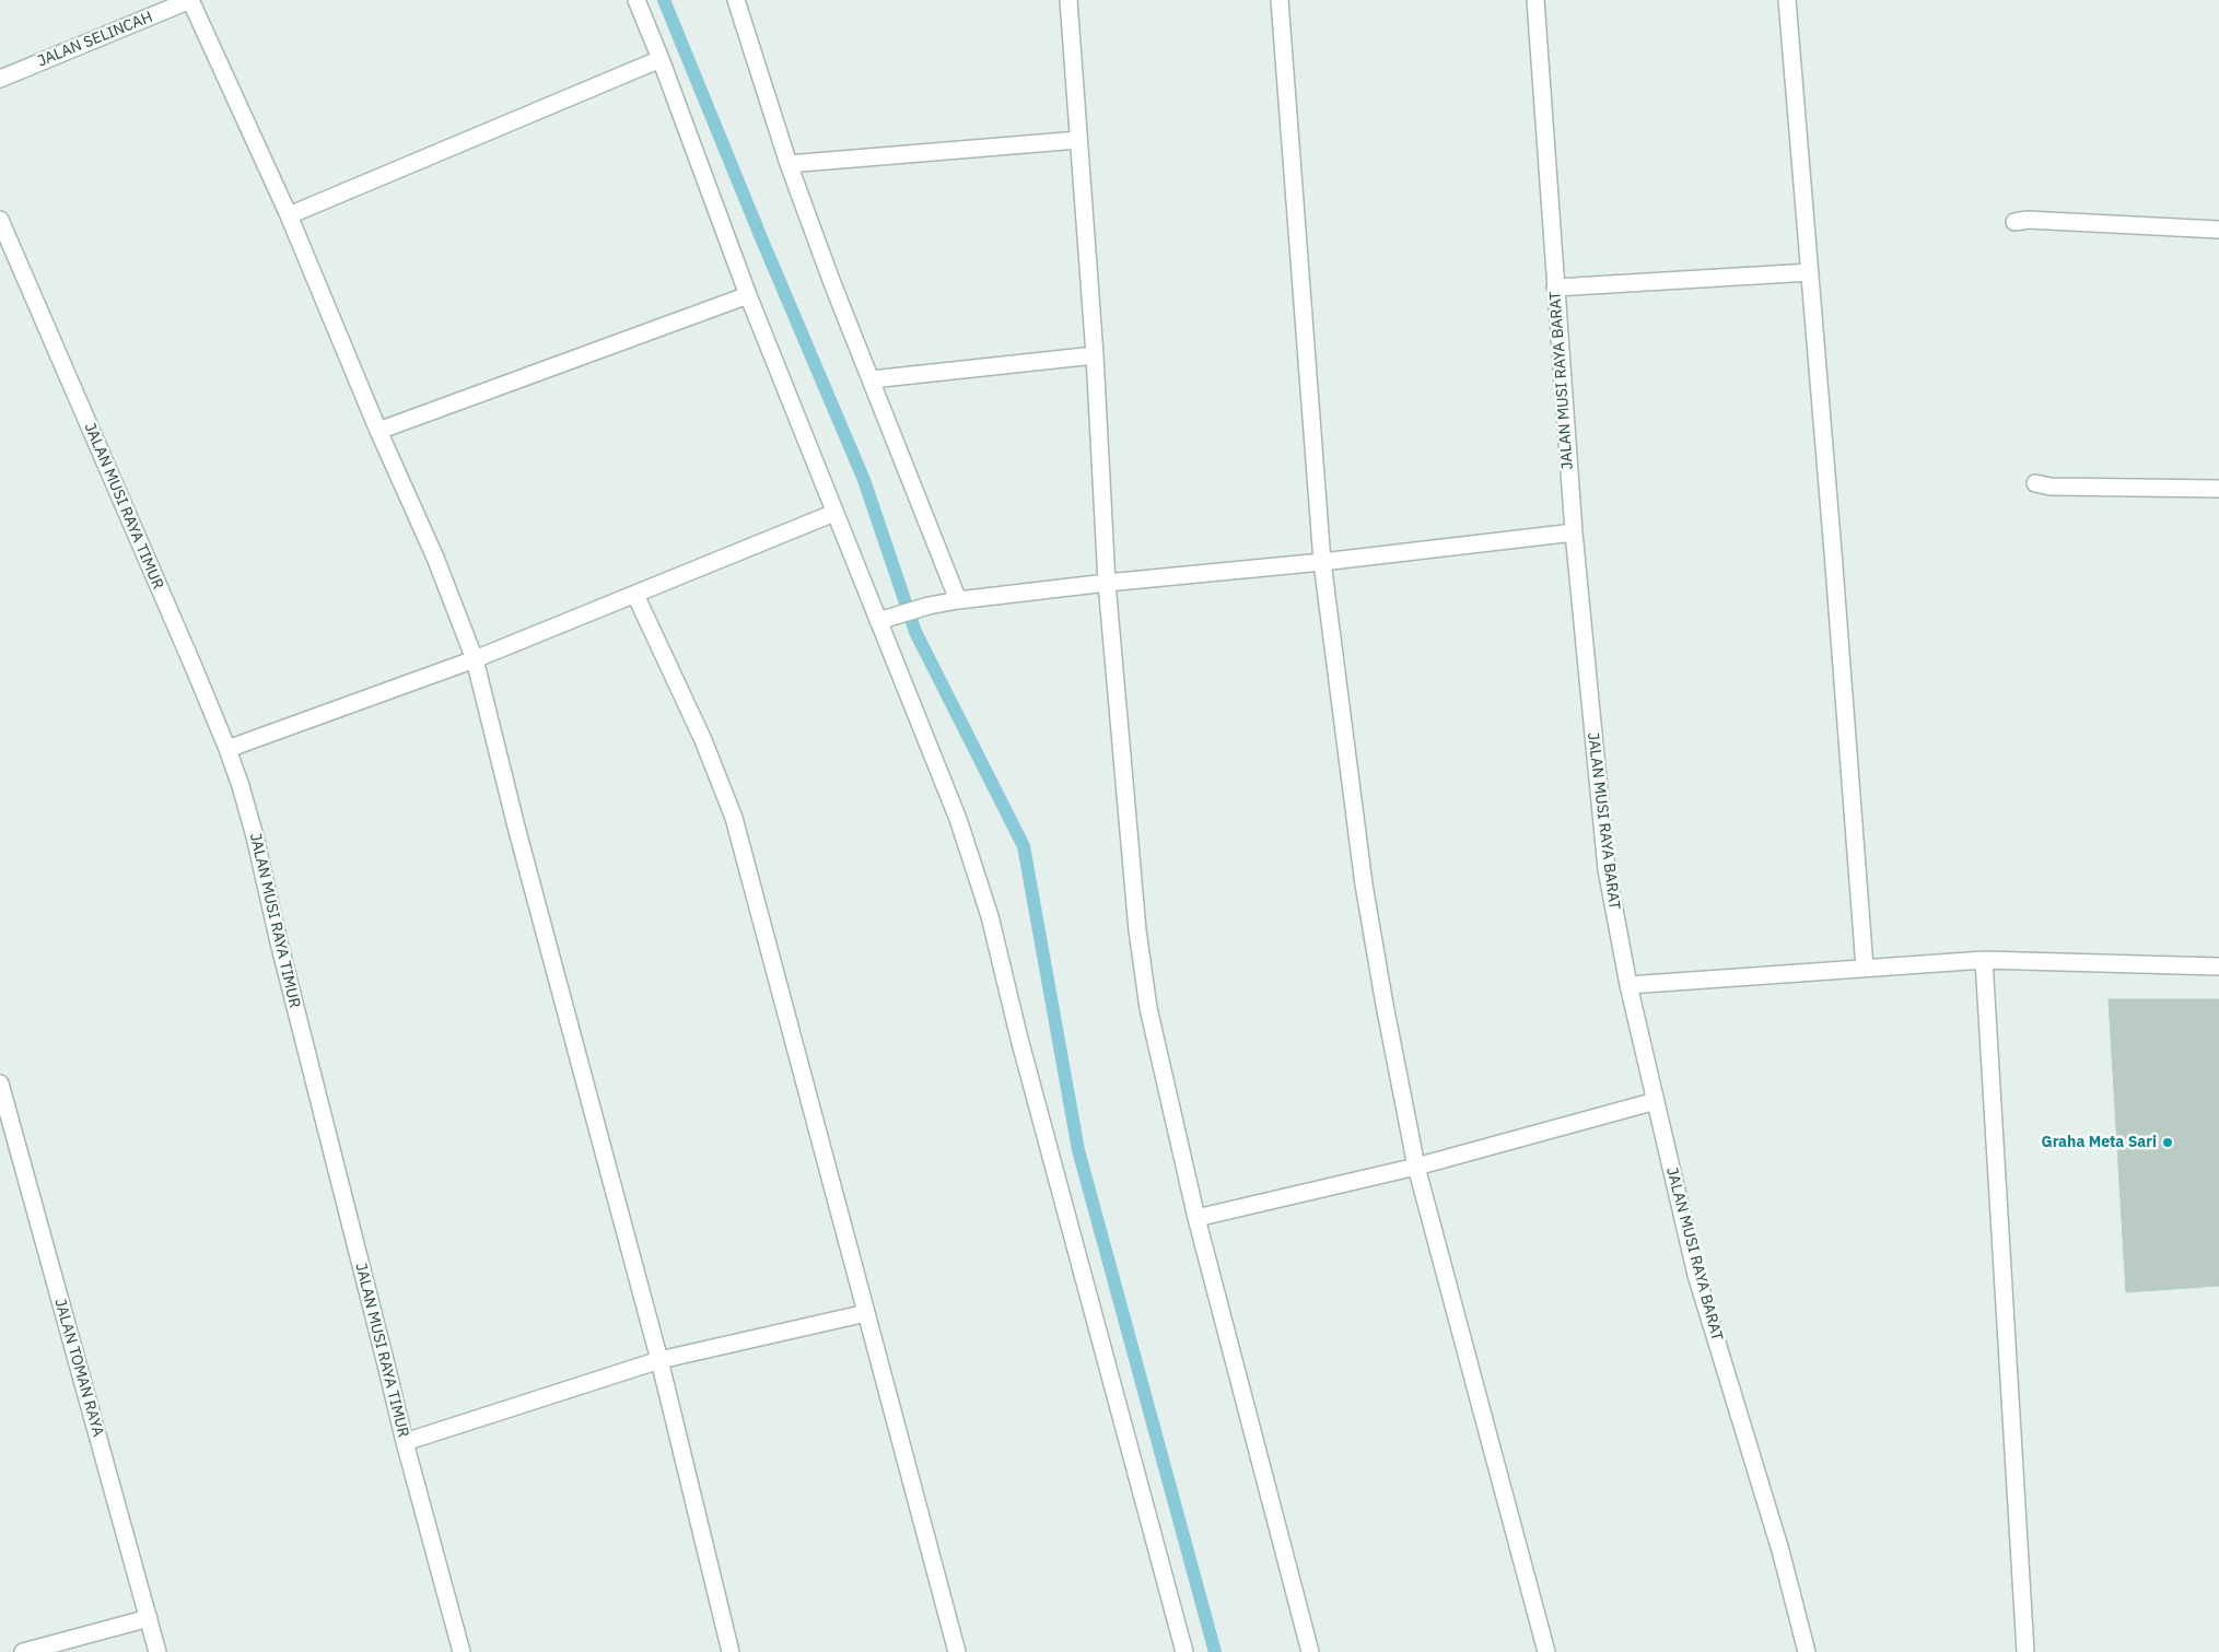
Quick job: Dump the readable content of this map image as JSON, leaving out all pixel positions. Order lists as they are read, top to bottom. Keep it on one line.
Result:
{"streets":{"street":["JALAN SELINCAH","JALAN MUSI RAYA BARAT","JALAN MUSI RAYA TIMUR","JALAN TOMAN RAYA"]},"places":["Graha Meta Sari"]}
